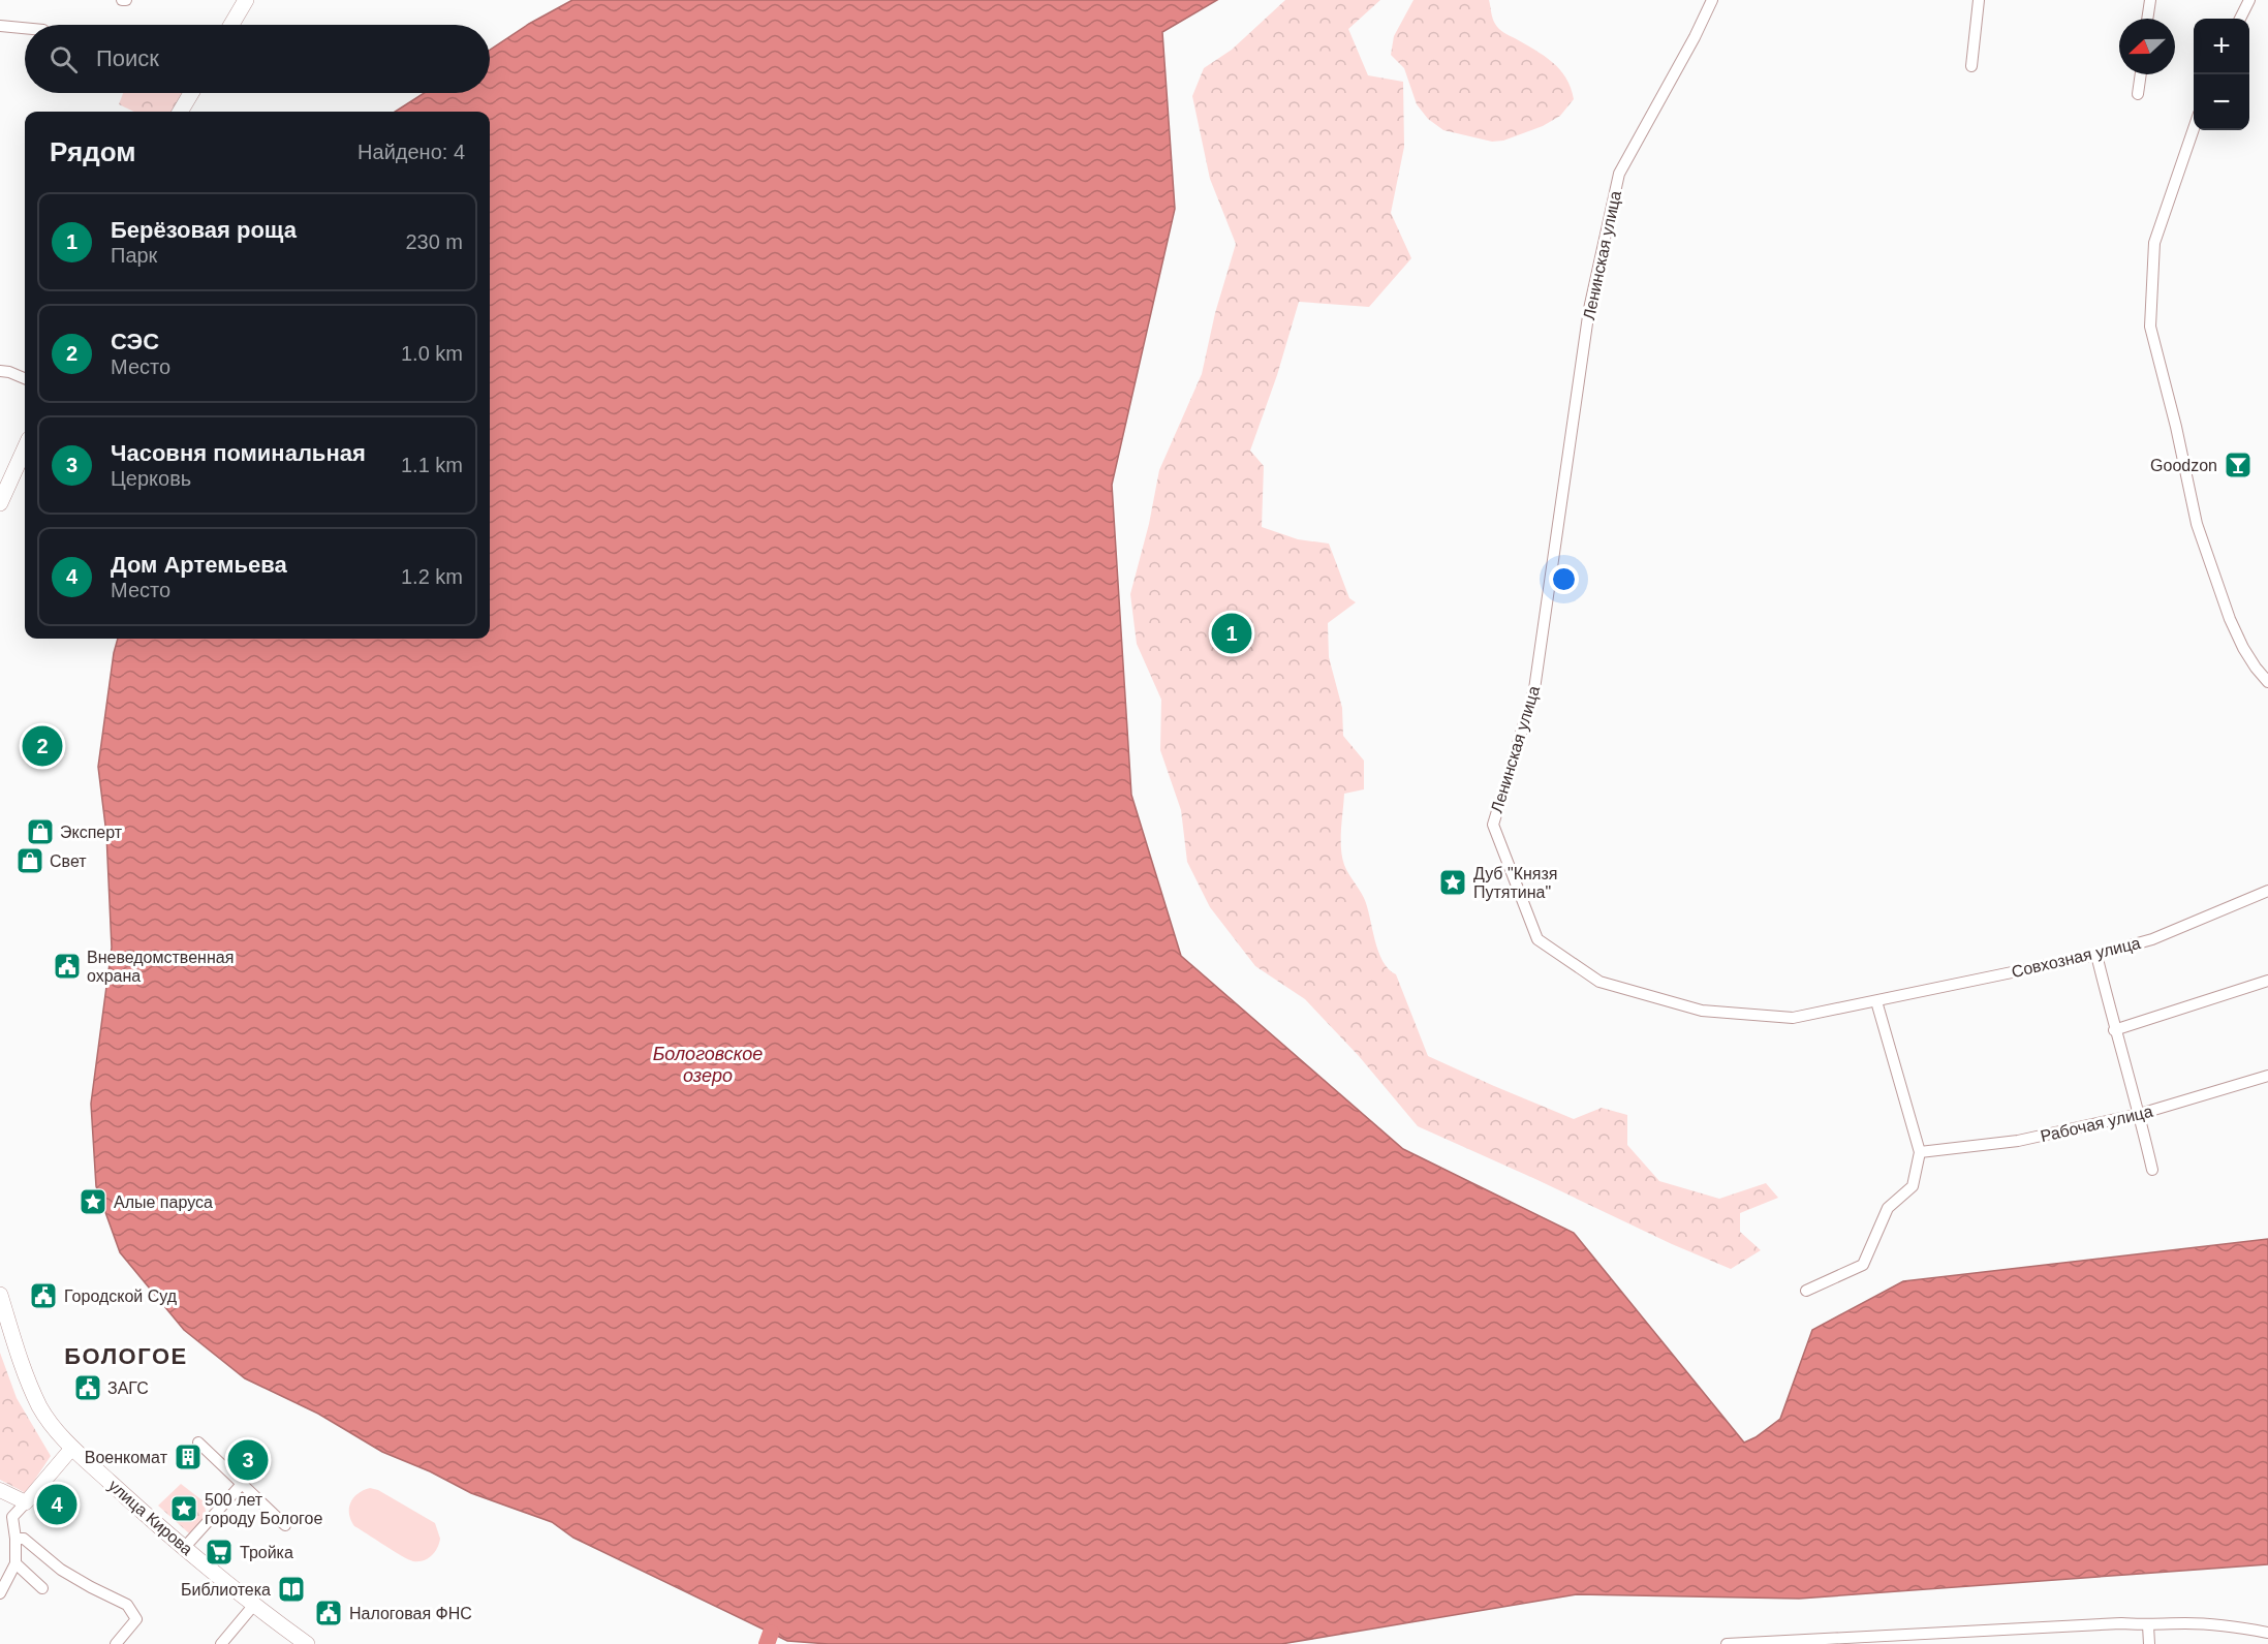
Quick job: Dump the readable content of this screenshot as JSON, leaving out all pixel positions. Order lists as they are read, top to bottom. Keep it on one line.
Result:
{"streets":{"main road":["улица Кирова"],"street":["Ленинская улица","Совхозная улица","Рабочая улица"]},"crossings":[["Ленинская улица","Совхозная улица"]],"districts":["БОЛОГОЕ"],"water":["Бологовское озеро"],"places":{"bar":["Goodzon"],"shop":["Эксперт","Свет"],"place":["Дуб \"Князя Путятина\"","Алые паруса","500 лет городу Бологое"],"public building":["Вневедомственная охрана","Городской Суд","ЗАГС","Налоговая ФНС"],"building":["Военкомат"],"supermarket":["Тройка"],"library":["Библиотека"]},"north":"left","page":{"map_buttons":["+","−"],"search":"Поиск","heading":["Рядом","Найдено: 4"],"list":[{"mark":"1","name":"Берёзовая роща","note":"Парк","value":"230 m"},{"mark":"2","name":"СЭС","note":"Место","value":"1.0 km"},{"mark":"3","name":"Часовня поминальная","note":"Церковь","value":"1.1 km"},{"mark":"4","name":"Дом Артемьева","note":"Место","value":"1.2 km"}],"pins":["1","2","3","4"]}}
